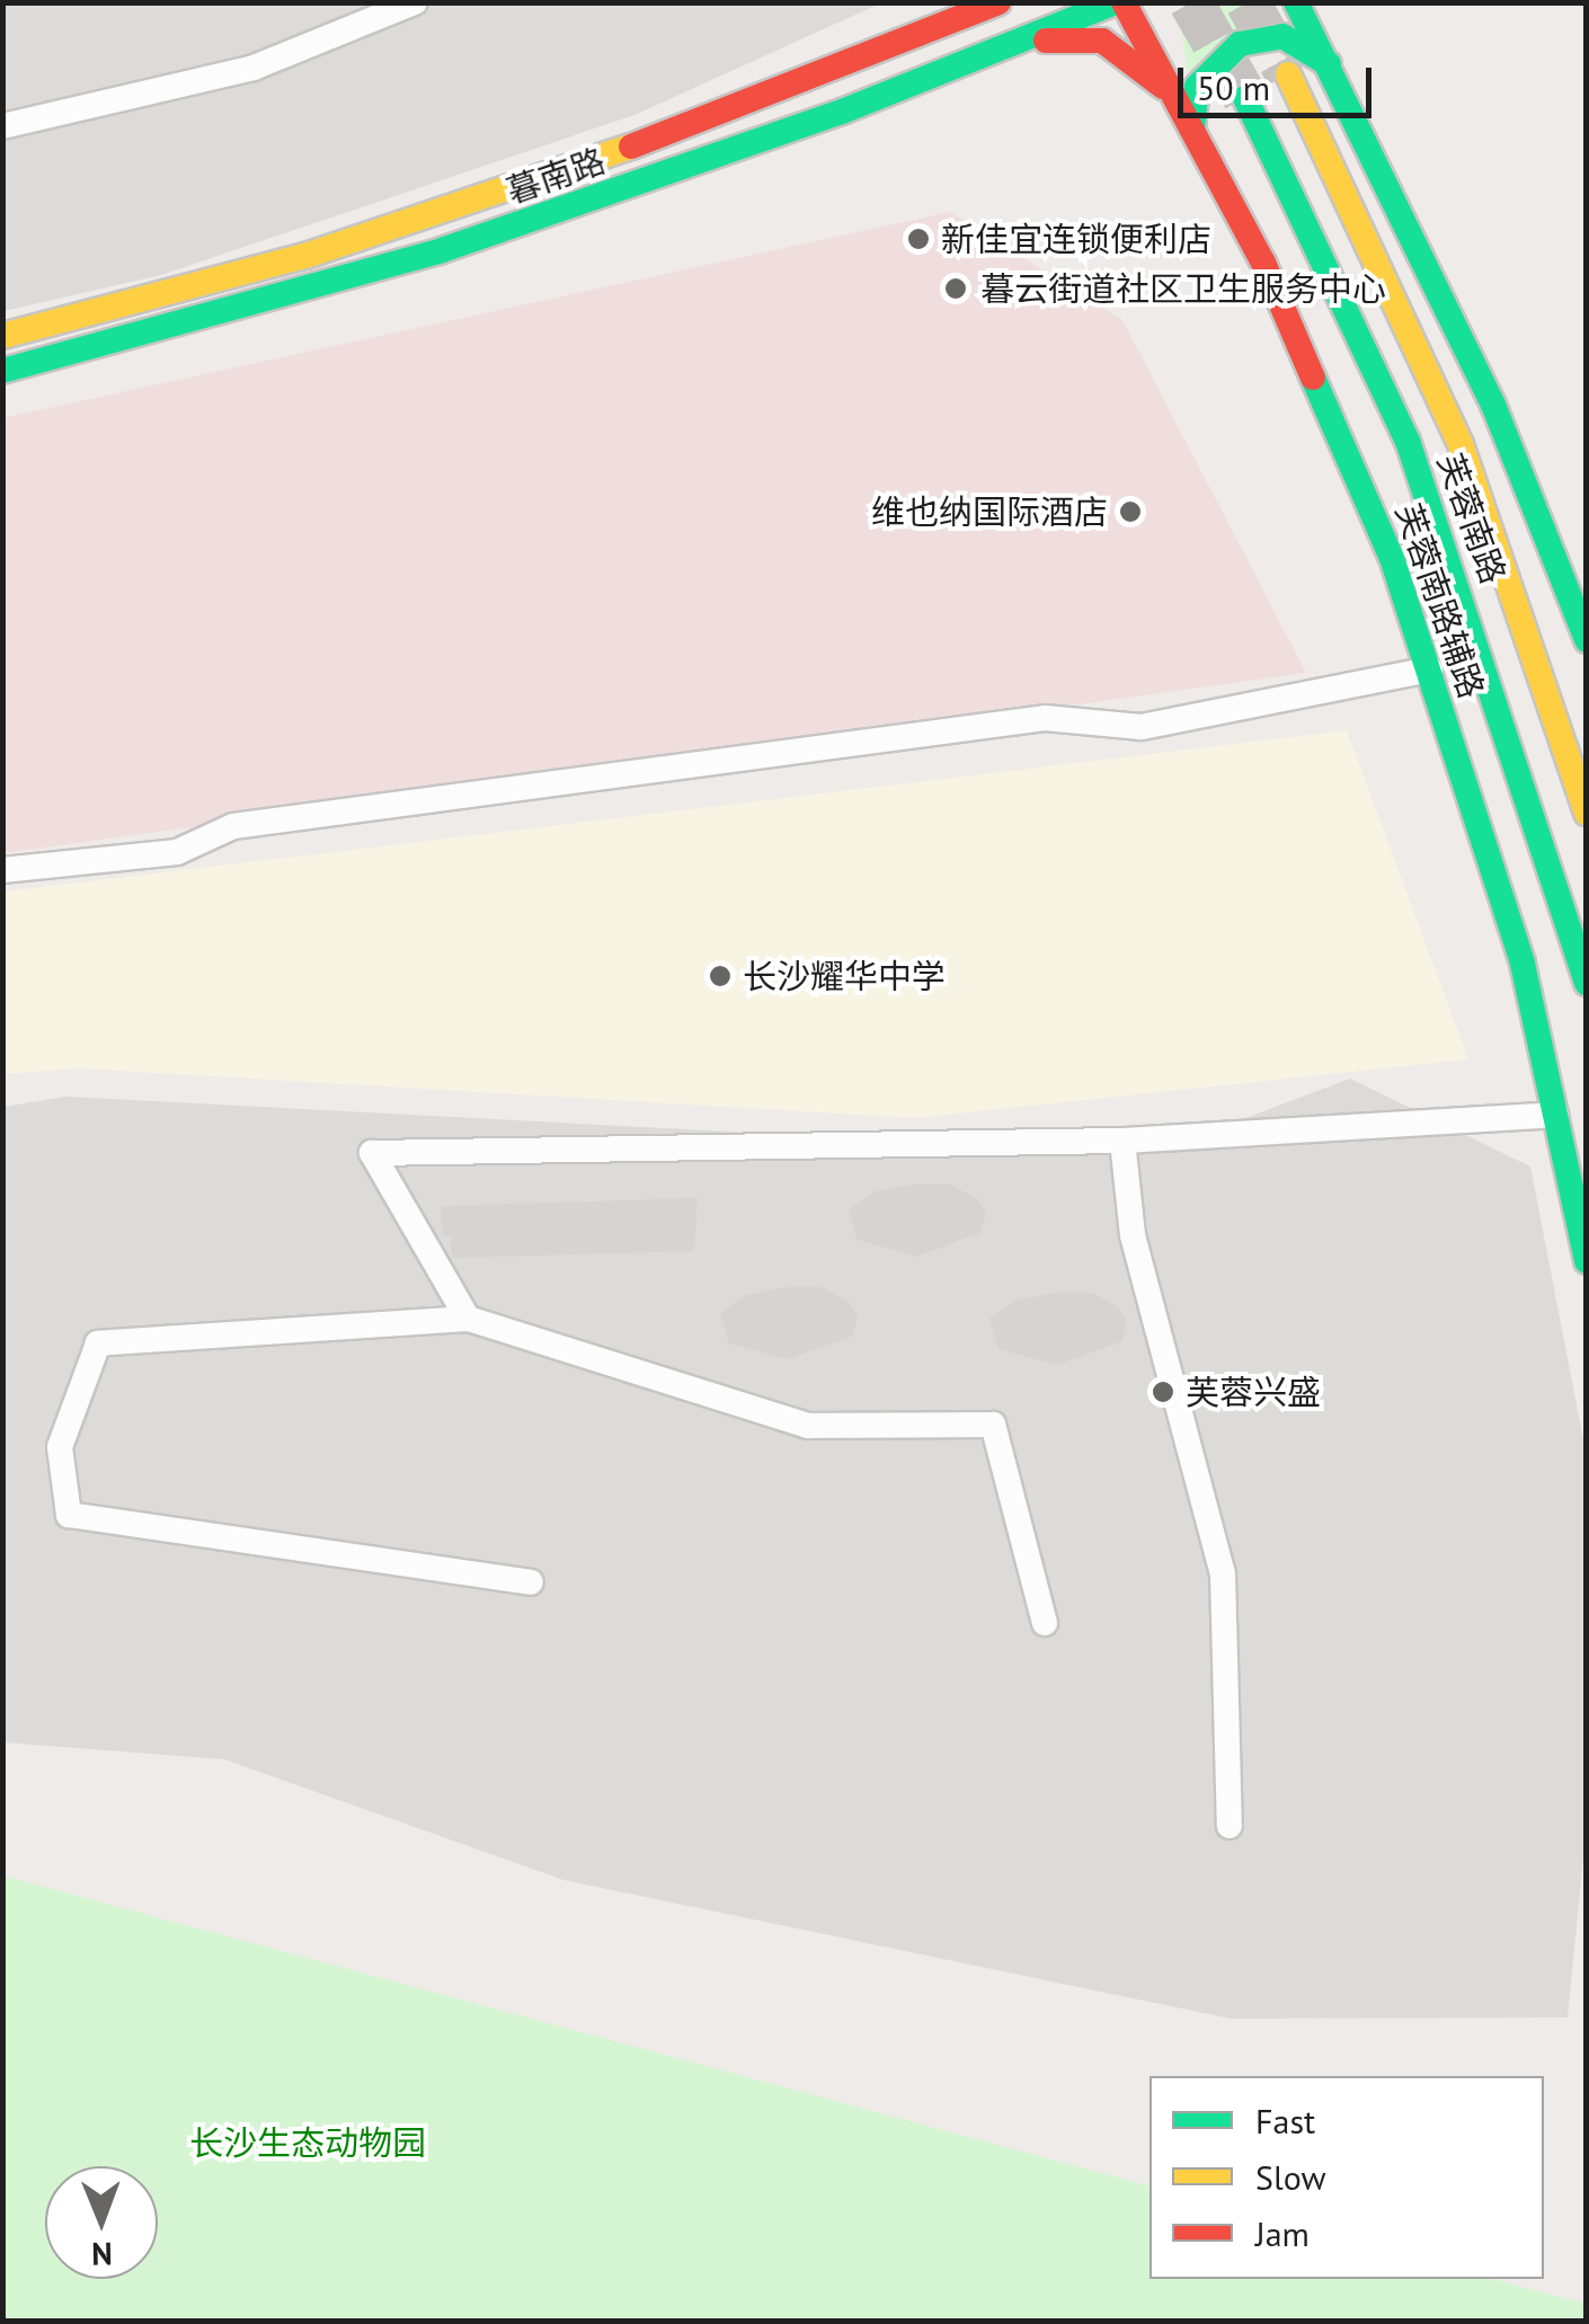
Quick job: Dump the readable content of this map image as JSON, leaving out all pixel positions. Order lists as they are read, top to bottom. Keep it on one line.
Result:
{"streets":{"main road":["暮南路","芙蓉南路","芙蓉南路辅路"]},"crossings":[["暮南路","芙蓉南路辅路"]],"parks":["长沙生态动物园"],"places":["新佳宜连锁便利店","暮云街道社区卫生服务中心","维也纳国际酒店","长沙耀华中学","芙蓉兴盛"],"legend":["Fast","Slow","Jam"],"scale_bar":"50 m","north":"bottom"}
